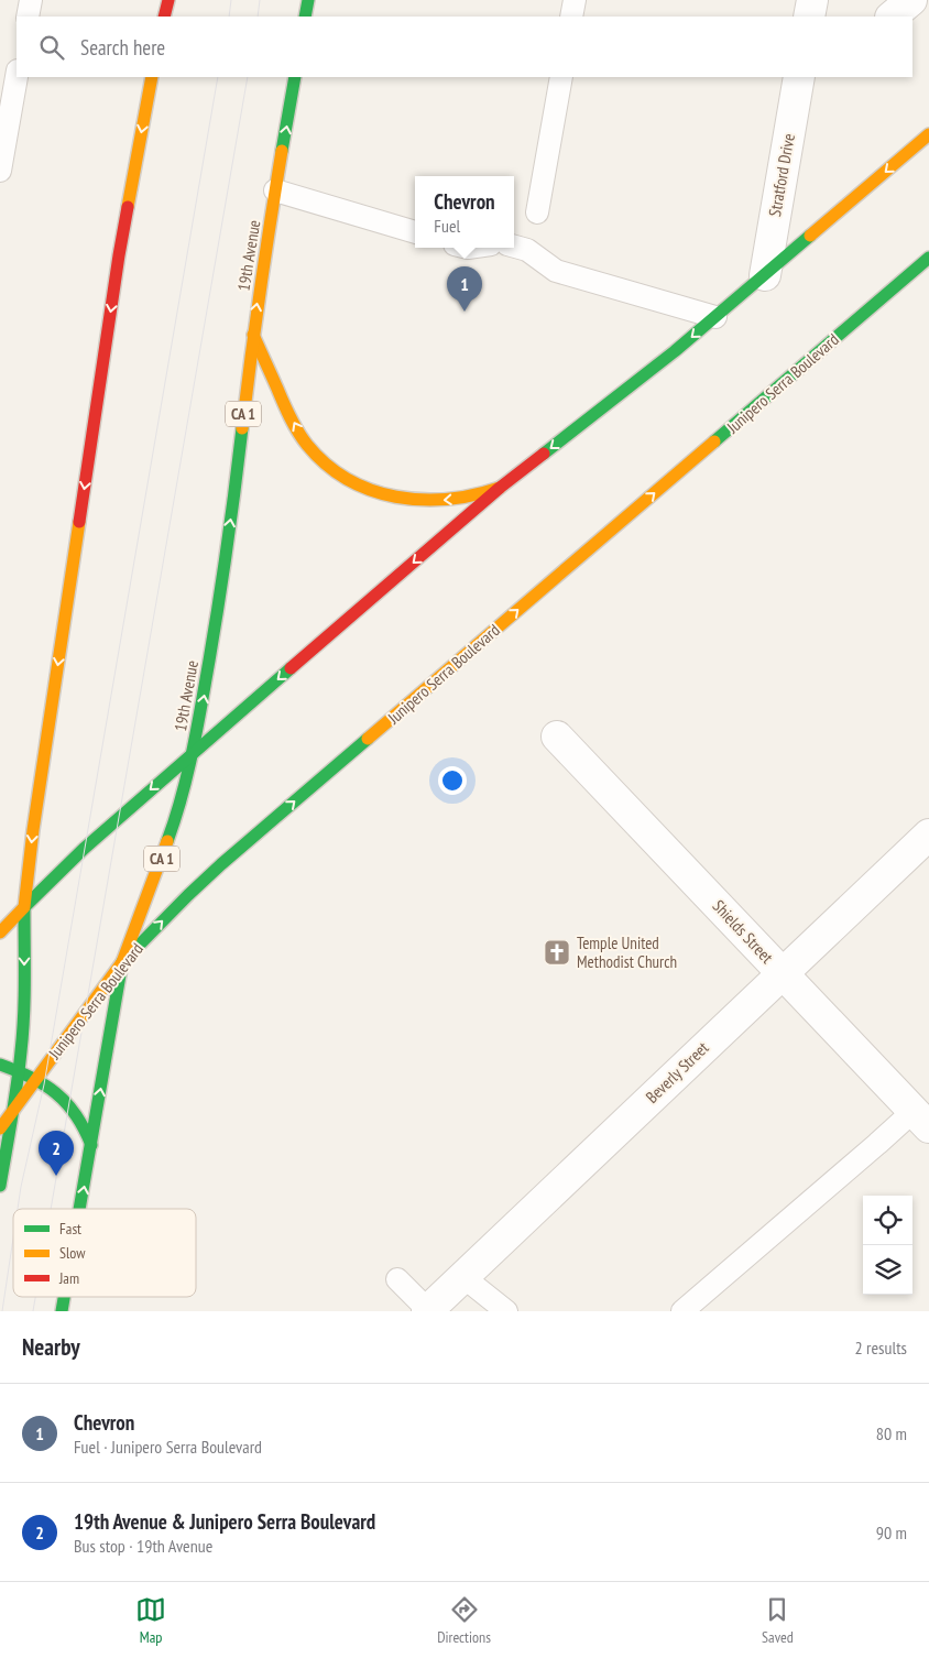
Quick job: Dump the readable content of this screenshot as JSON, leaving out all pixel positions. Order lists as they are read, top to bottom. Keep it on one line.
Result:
{"streets":{"main road":["19th Avenue","Junipero Serra Boulevard","CA 1"],"street":["Stratford Drive","Shields Street","Beverly Street"]},"crossings":[["19th Avenue","Junipero Serra Boulevard"],["Shields Street","Beverly Street"]],"one_way":["19th Avenue"],"places":{"church":["Temple United Methodist Church"]},"legend":["Fast","Slow","Jam"],"page":{"search":"Search here","popup":["Chevron","Fuel"],"pins":["1","2"],"heading":["Nearby","2 results"],"list":[{"mark":"1","name":"Chevron","note":"Fuel · Junipero Serra Boulevard","value":"80 m"},{"mark":"2","name":"19th Avenue & Junipero Serra Boulevard","note":"Bus stop · 19th Avenue","value":"90 m"}],"nav":["Map","Directions","Saved"]}}
